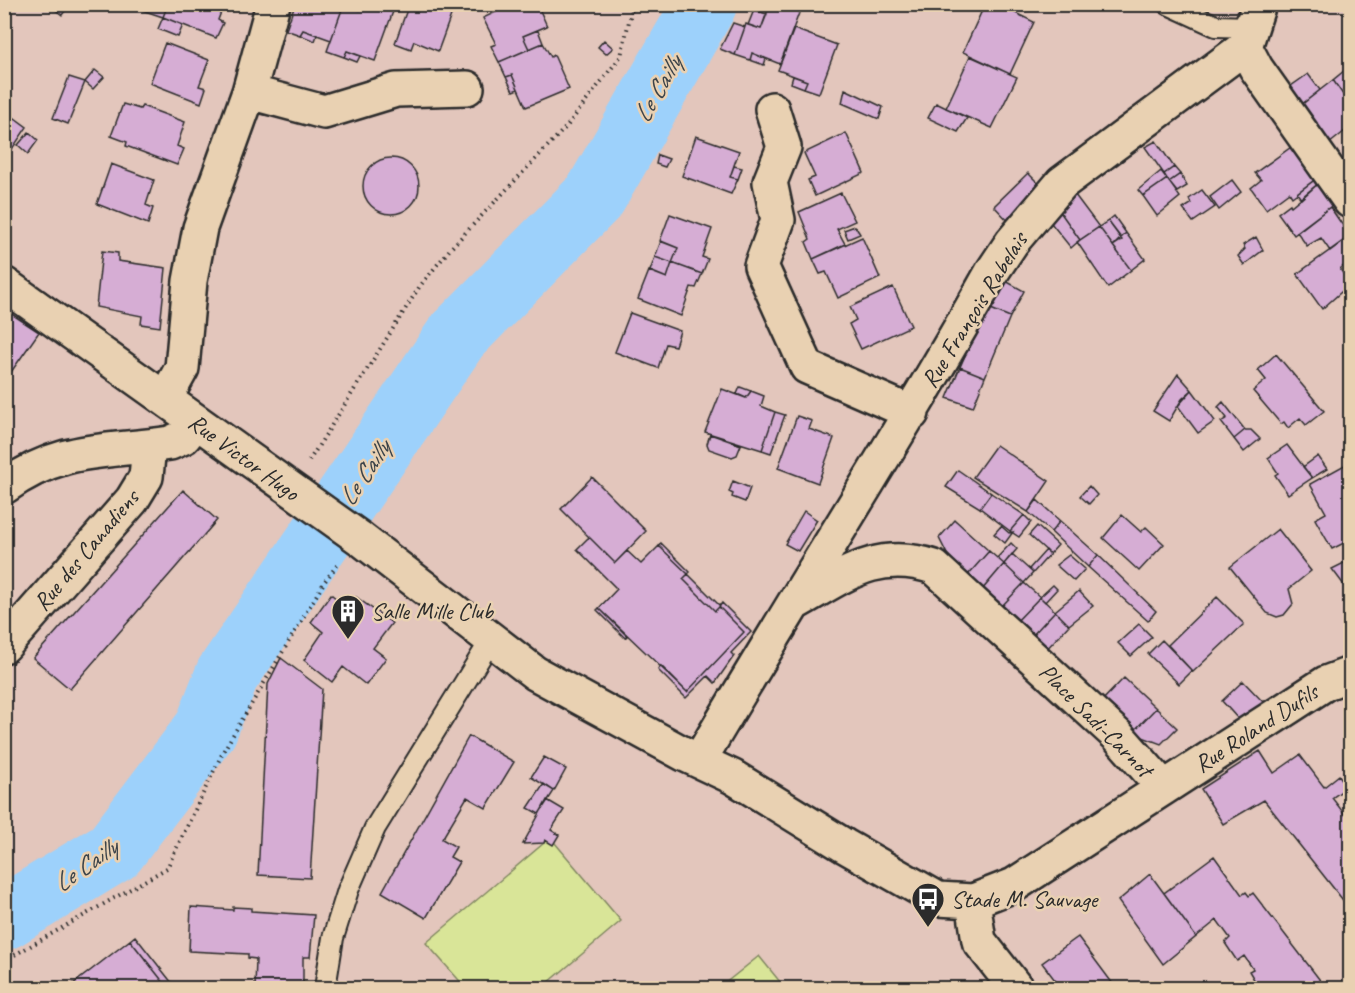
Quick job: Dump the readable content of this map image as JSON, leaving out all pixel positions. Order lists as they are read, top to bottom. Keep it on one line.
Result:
{"streets":{"street":["Rue François Rabelais","Rue Victor Hugo","Rue des Canadiens","Place Sadi-Carnot","Rue Roland Dufils"]},"crossings":[["Rue François Rabelais","Place Sadi-Carnot"],["Rue Victor Hugo","Place Sadi-Carnot"],["Place Sadi-Carnot","Rue Roland Dufils"]],"water":["Le Cailly"],"places":{"building":["Salle Mille Club"],"bus stop":["Stade M. Sauvage"]}}
